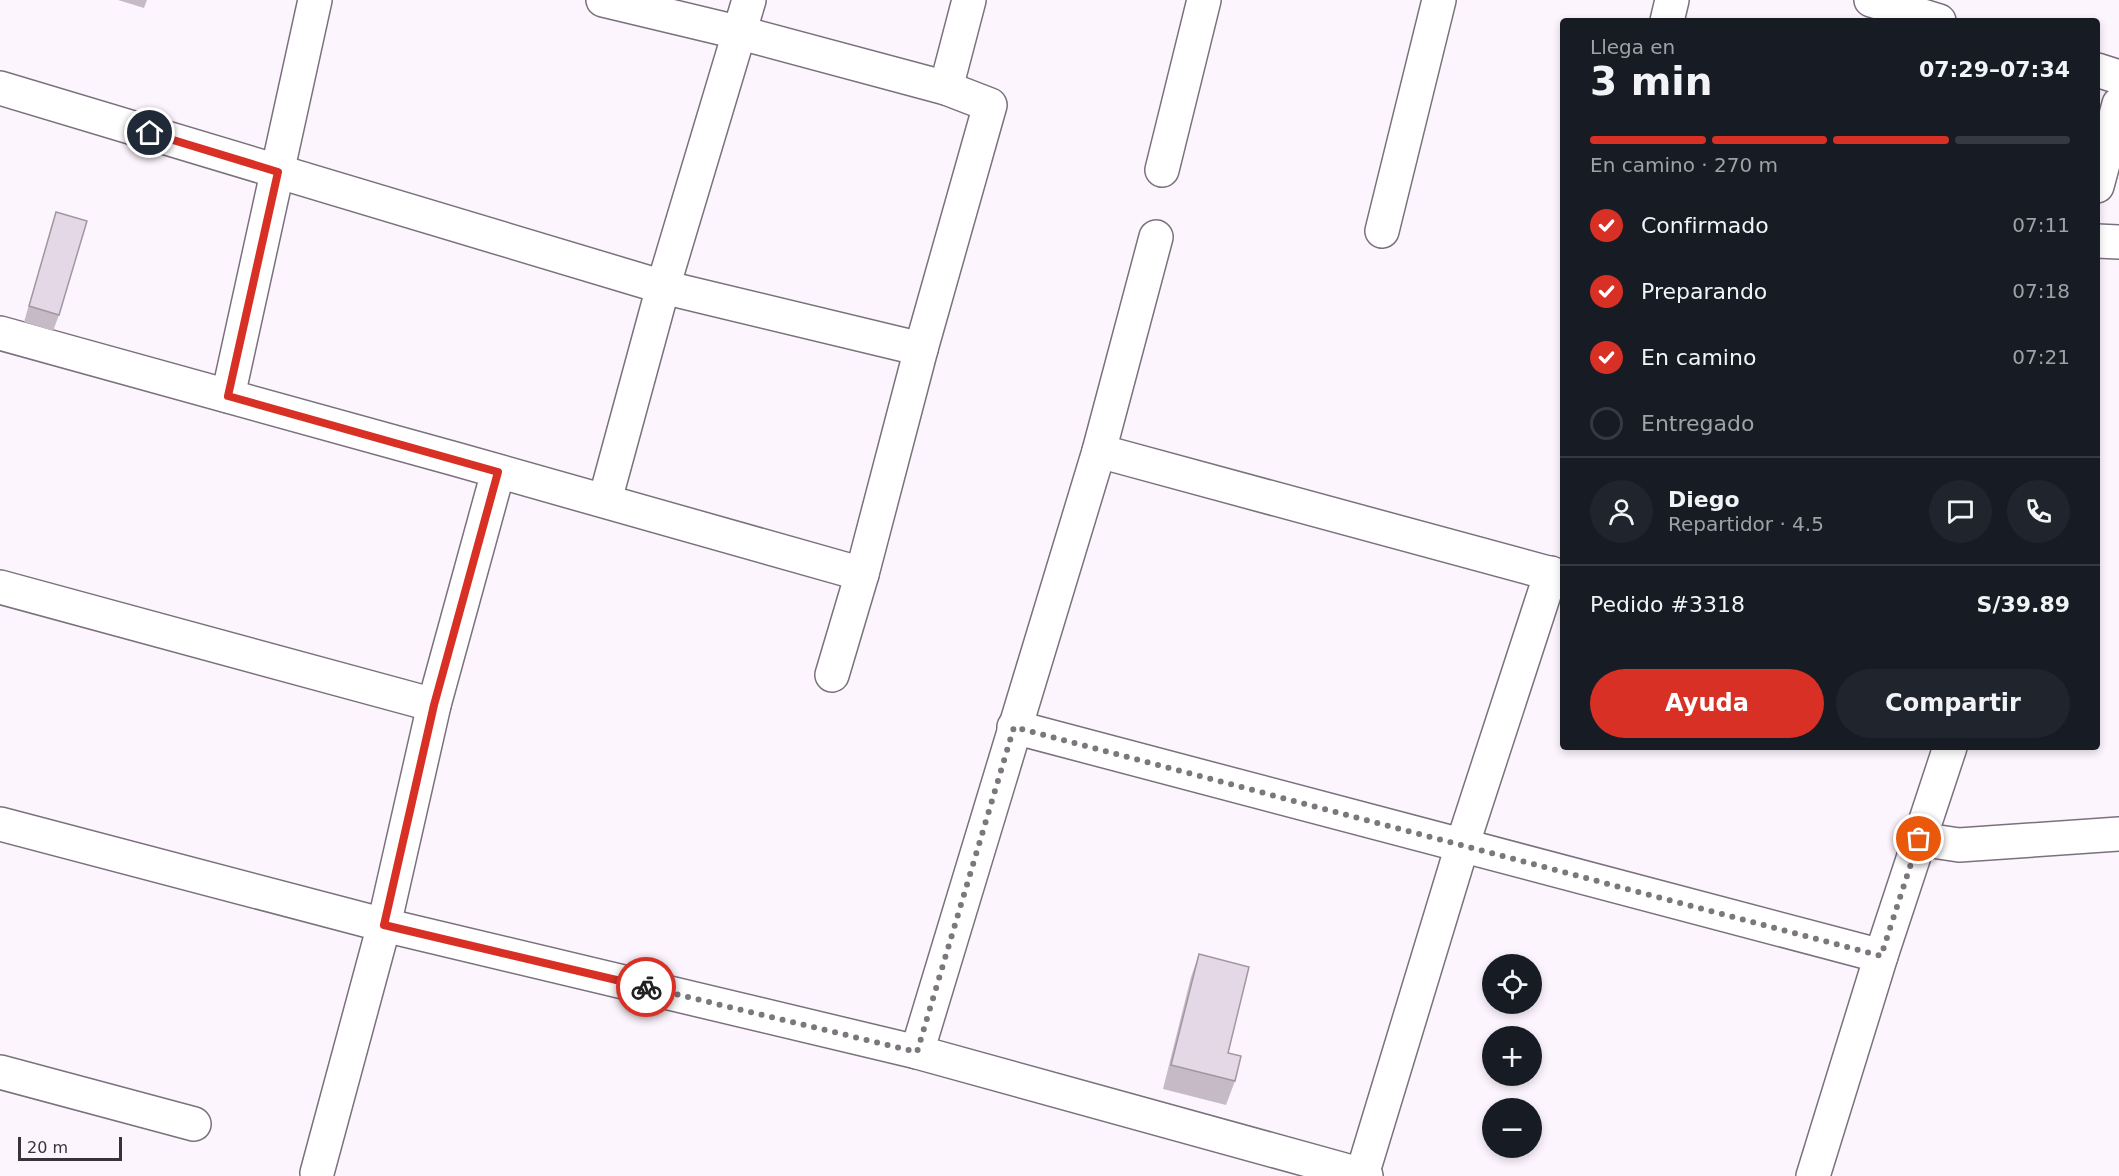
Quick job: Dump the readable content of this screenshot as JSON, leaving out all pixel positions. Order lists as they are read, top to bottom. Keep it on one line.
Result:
{"scale_bar":"20 m","page":{"heading":["3 min","Llega en","07:29–07:34"],"panel":["Diego","Repartidor · 4.5","Pedido #3318","S/39.89"],"bar":"En camino · 270 m","list":[["Confirmado","07:11"],["Preparando","07:18"],["En camino","07:21"],"Entregado"],"buttons":["Ayuda","Compartir"],"map_buttons":["+","−"],"scale":"20 m"}}
